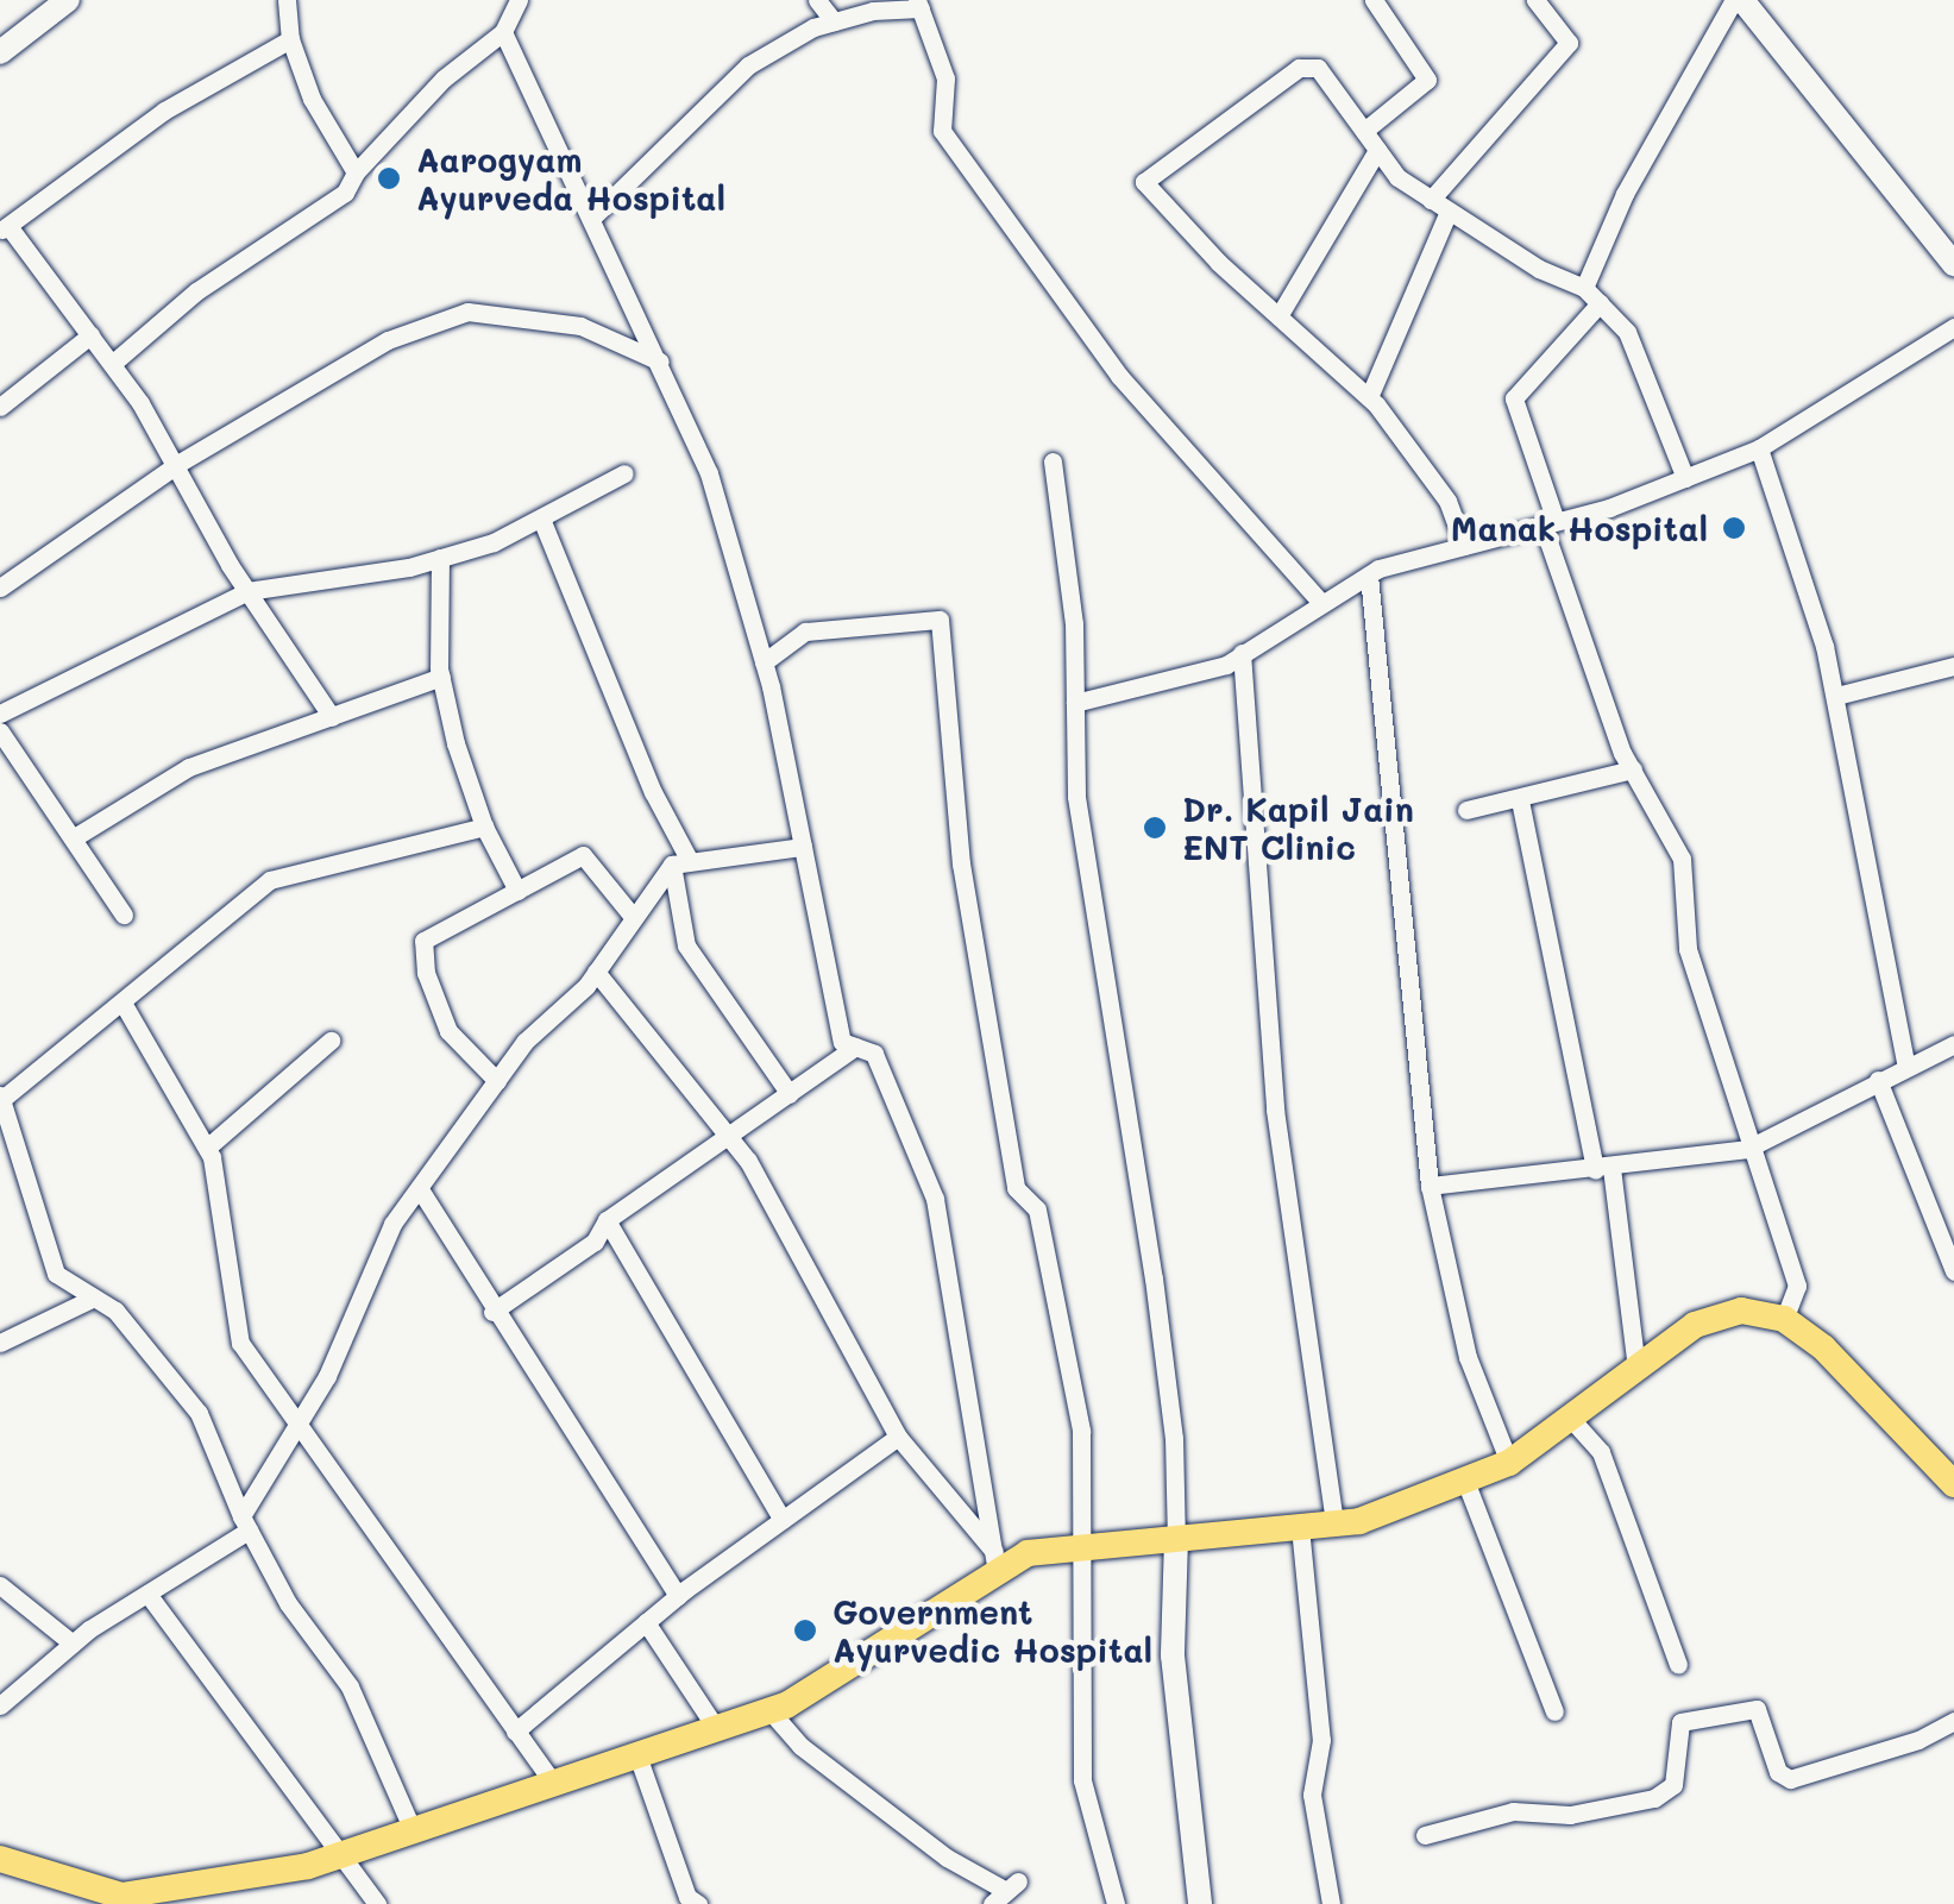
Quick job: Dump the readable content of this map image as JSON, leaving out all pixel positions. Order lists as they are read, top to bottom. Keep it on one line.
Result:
{"places":["Aarogyam Ayurveda Hospital","Manak Hospital","Dr. Kapil Jain ENT Clinic","Government Ayurvedic Hospital"]}
